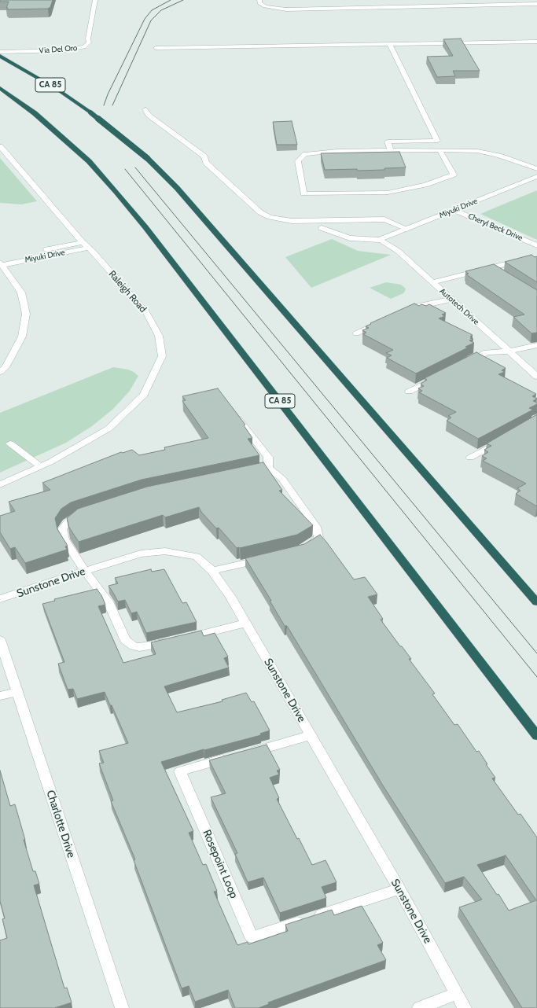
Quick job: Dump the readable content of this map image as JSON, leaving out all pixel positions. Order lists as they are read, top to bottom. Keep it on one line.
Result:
{"streets":{"highway":["CA 85"],"street":["Via Del Oro","Miyuki Drive","Cheryl Beck Drive","Raleigh Road","Autotech Drive","Sunstone Drive","Charlotte Drive","Rosepoint Loop"]},"crossings":[["Miyuki Drive","Cheryl Beck Drive"],["Miyuki Drive","Raleigh Road"],["Miyuki Drive","Autotech Drive"],["Sunstone Drive","Rosepoint Loop"]]}
